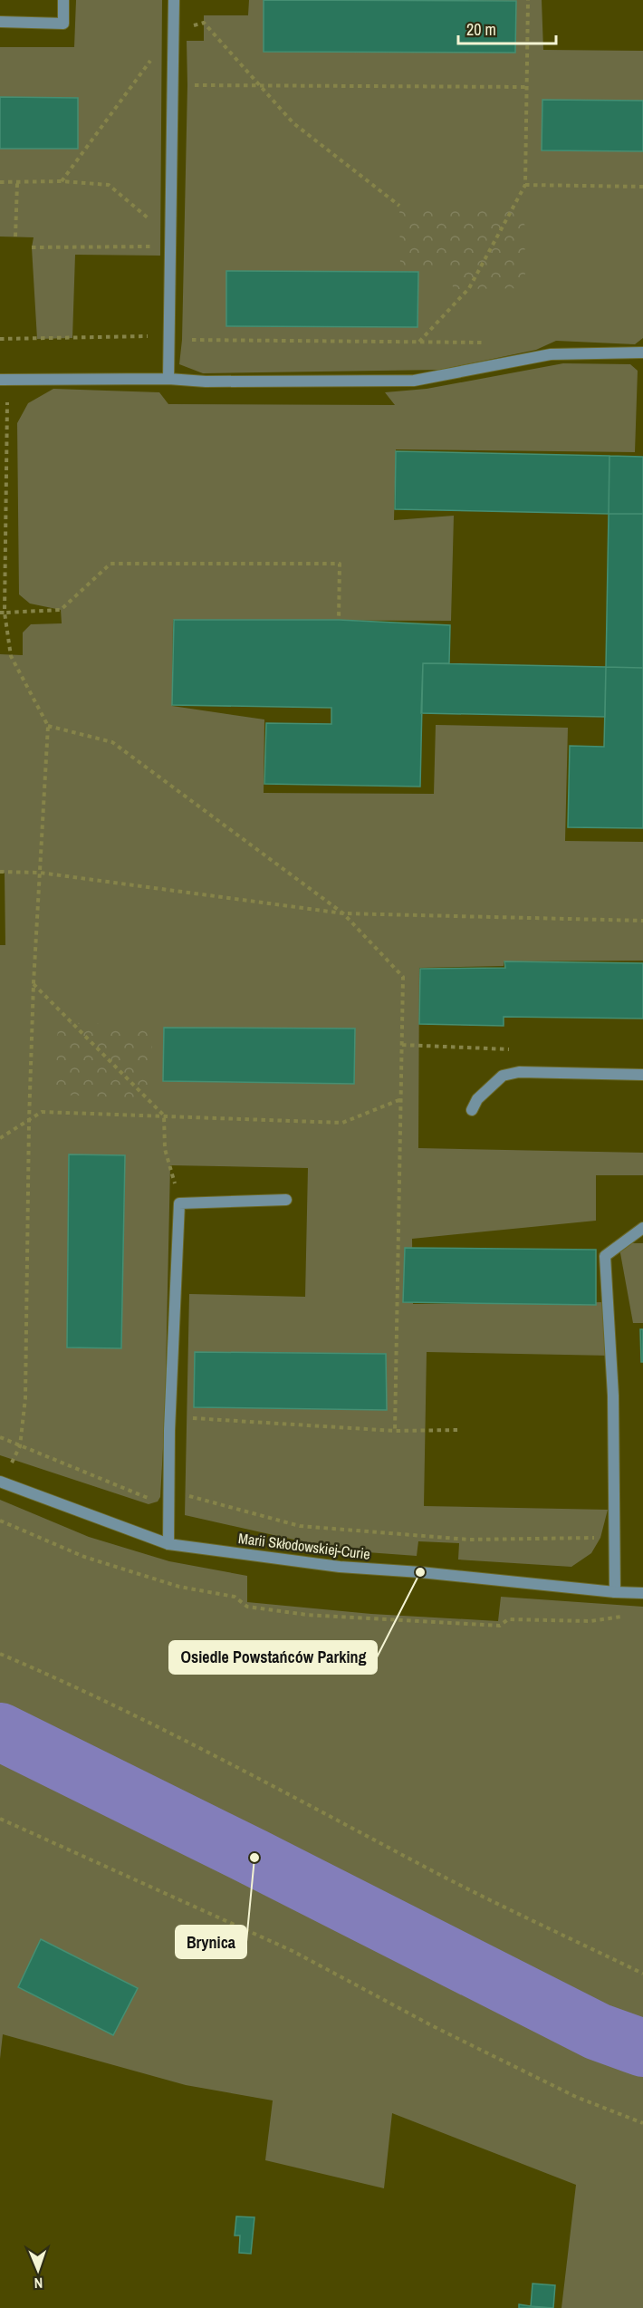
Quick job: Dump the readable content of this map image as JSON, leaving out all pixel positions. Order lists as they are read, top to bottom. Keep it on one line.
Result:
{"streets":{"street":["Marii Skłodowskiej-Curie"]},"places":["Osiedle Powstańców Parking","Brynica"],"scale_bar":"20 m","north":"bottom"}
